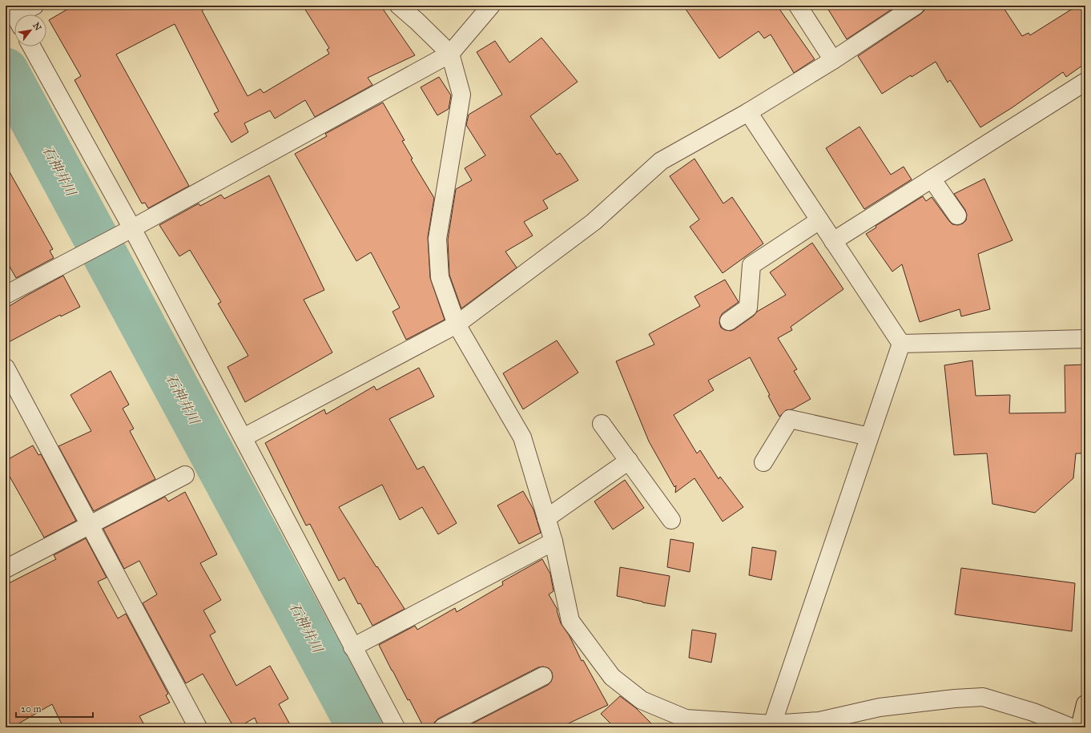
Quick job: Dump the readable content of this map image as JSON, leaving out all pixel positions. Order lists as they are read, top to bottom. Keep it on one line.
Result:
{"water":["石神井川"],"scale_bar":"20 m","north":"top right"}
